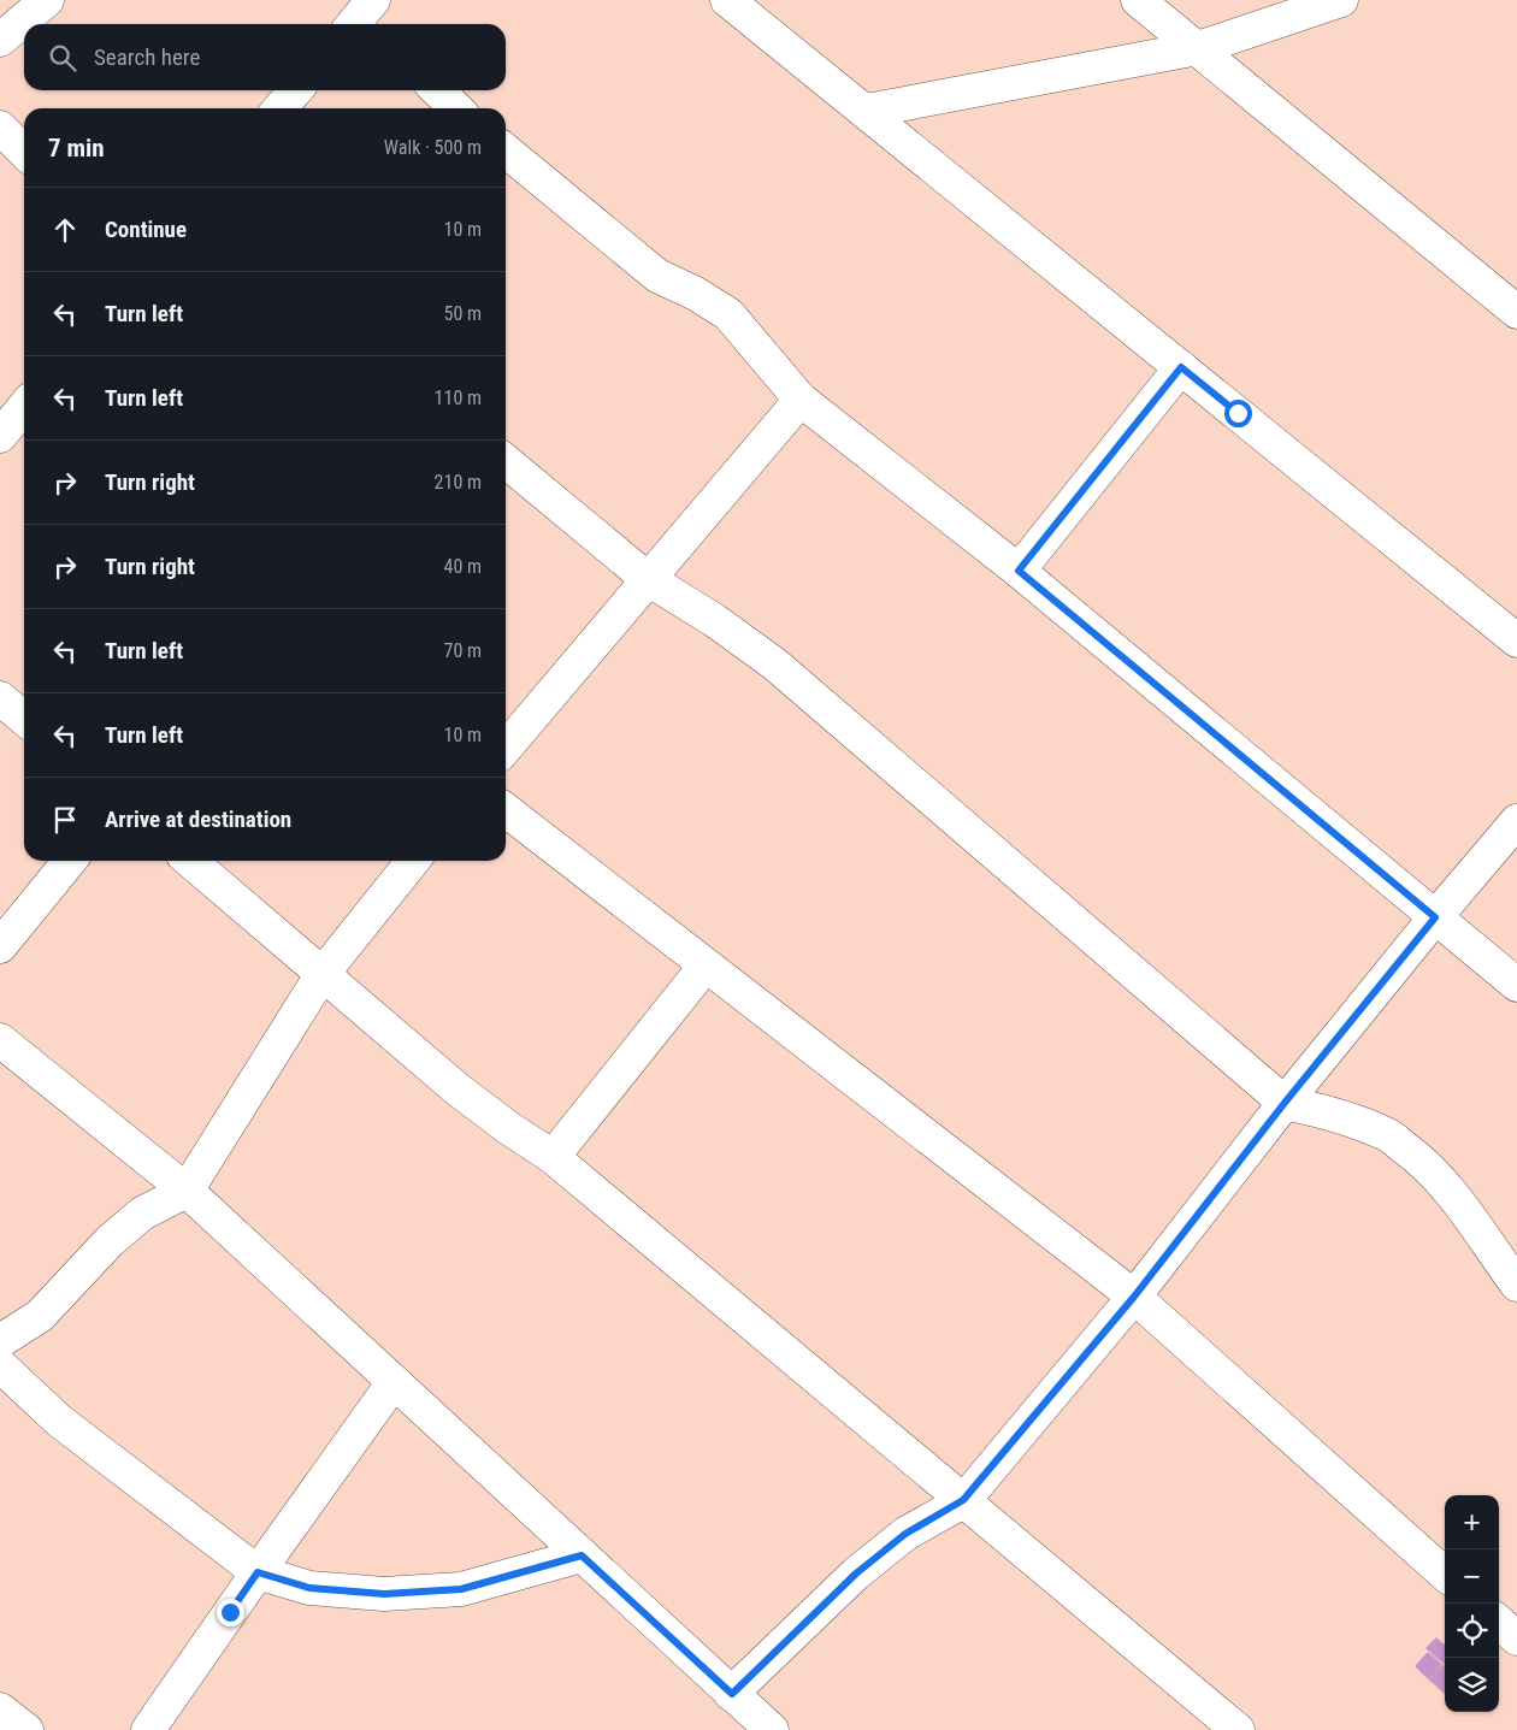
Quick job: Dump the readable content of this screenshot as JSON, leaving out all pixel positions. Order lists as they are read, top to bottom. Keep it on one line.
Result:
{"page":{"search":"Search here","heading":["7 min","Walk · 500 m"],"list":[["Continue","10 m"],["Turn left","50 m"],["Turn left","110 m"],["Turn right","210 m"],["Turn right","40 m"],["Turn left","70 m"],["Turn left","10 m"],"Arrive at destination"],"map_buttons":["+","−"]}}
